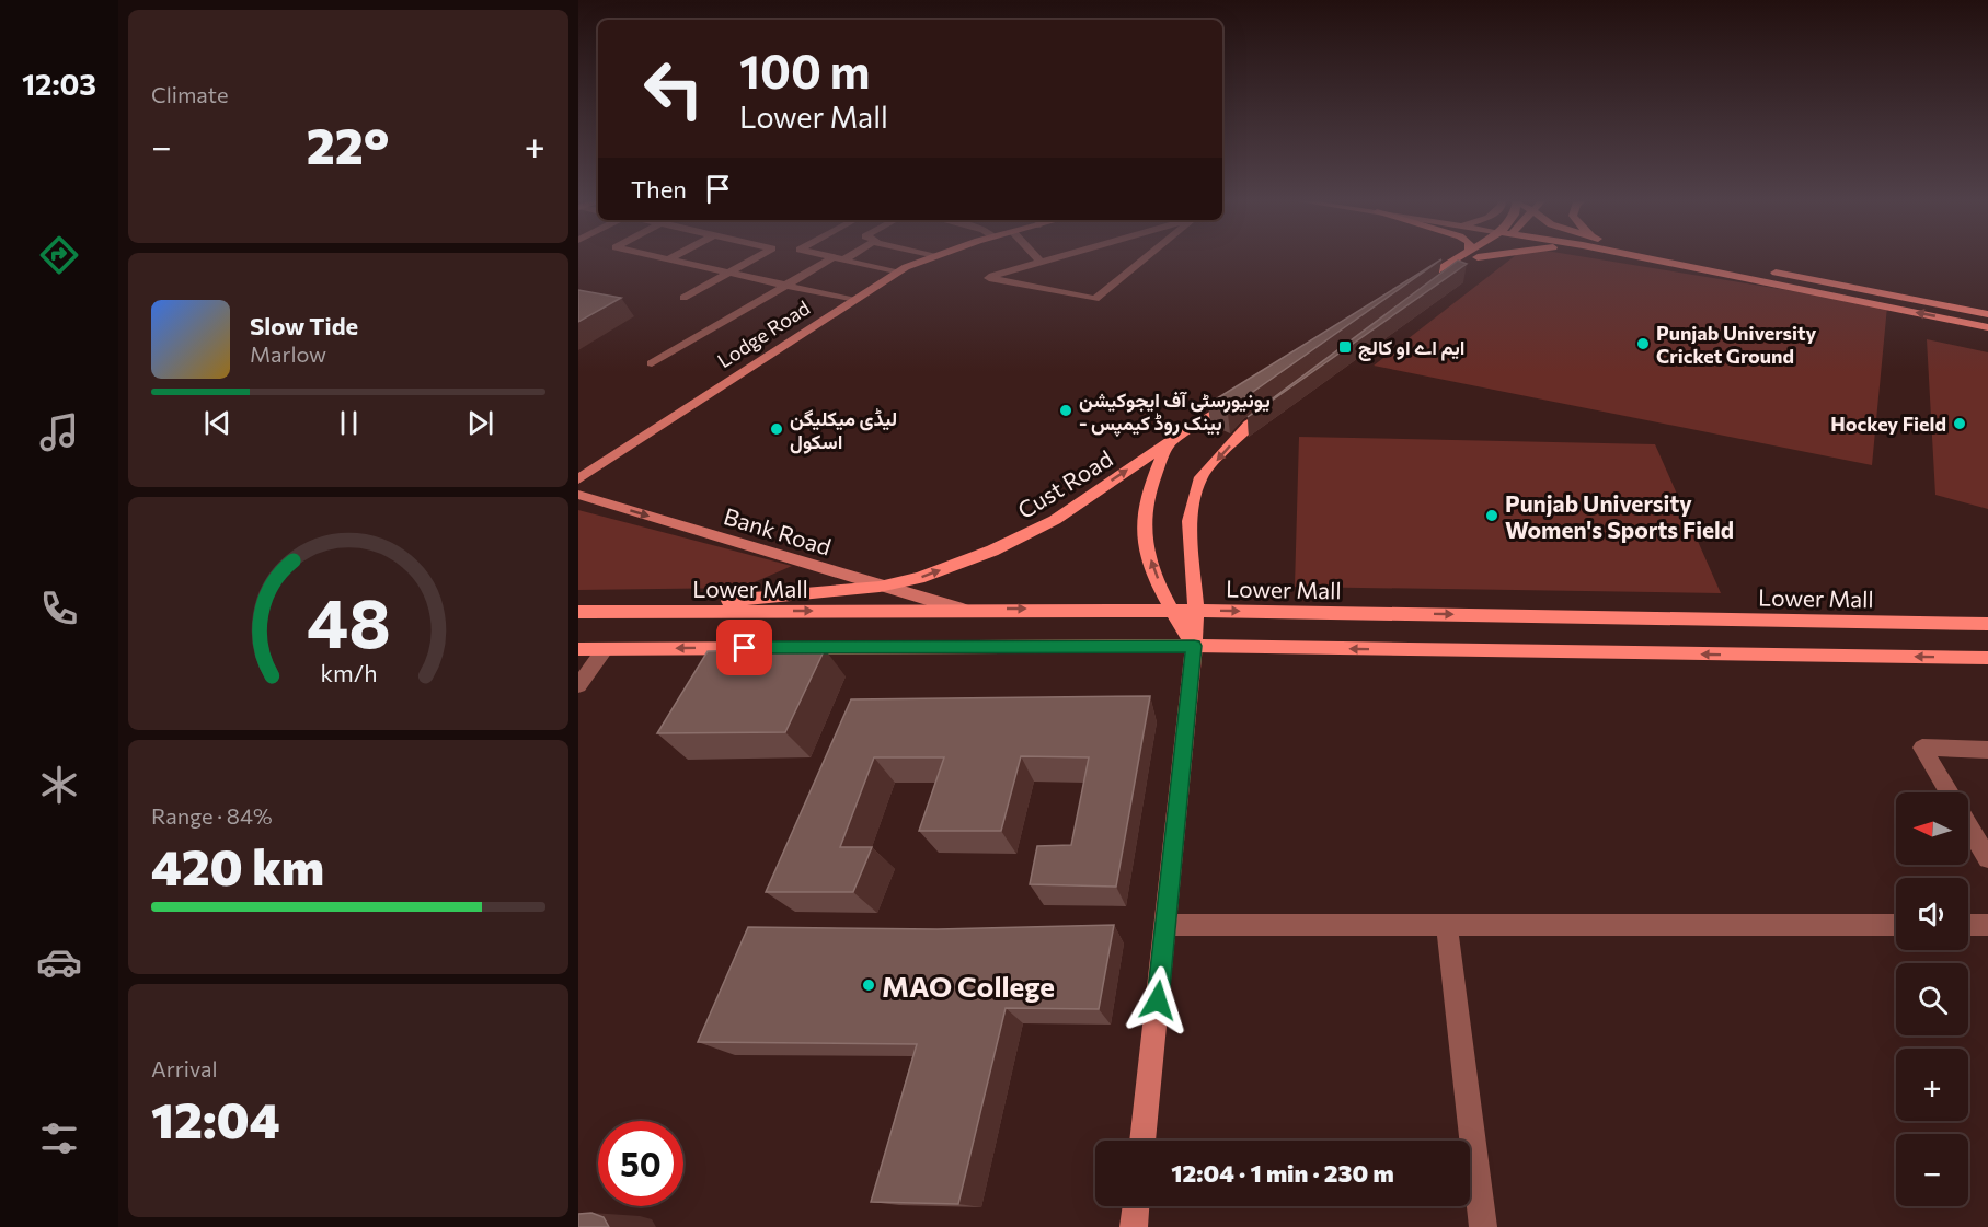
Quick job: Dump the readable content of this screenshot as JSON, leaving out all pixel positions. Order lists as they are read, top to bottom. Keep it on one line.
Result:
{"streets":{"main road":["Cust Road","Lower Mall"],"street":["Lodge Road","Bank Road"]},"crossings":[["Cust Road","Bank Road"],["Cust Road","Lower Mall"],["Bank Road","Lower Mall"]],"one_way":["Cust Road","Bank Road"],"places":{"other":["Punjab University Cricket Ground","یونیورسٹی آف ایجوکیشن - بینک روڈ کیمپس","Hockey Field","لیڈی میکلیگن اسکول","Punjab University Women's Sports Field","MAO College"],"transit":["ایم اے او کالج"]},"north":"left","page":{"tabs":"12:03","tile":["Climate",["Range · 84%","420 km"],["Arrival","12:04"]],"turn":["100 m","Lower Mall"],"heat":["−","22°","+"],"then":"Then","song":["Slow Tide","Marlow"],"map_buttons":["+","−"],"limit":"50","trip":"12:04 · 1 min · 230 m","gauge":["48","km/h"]}}
